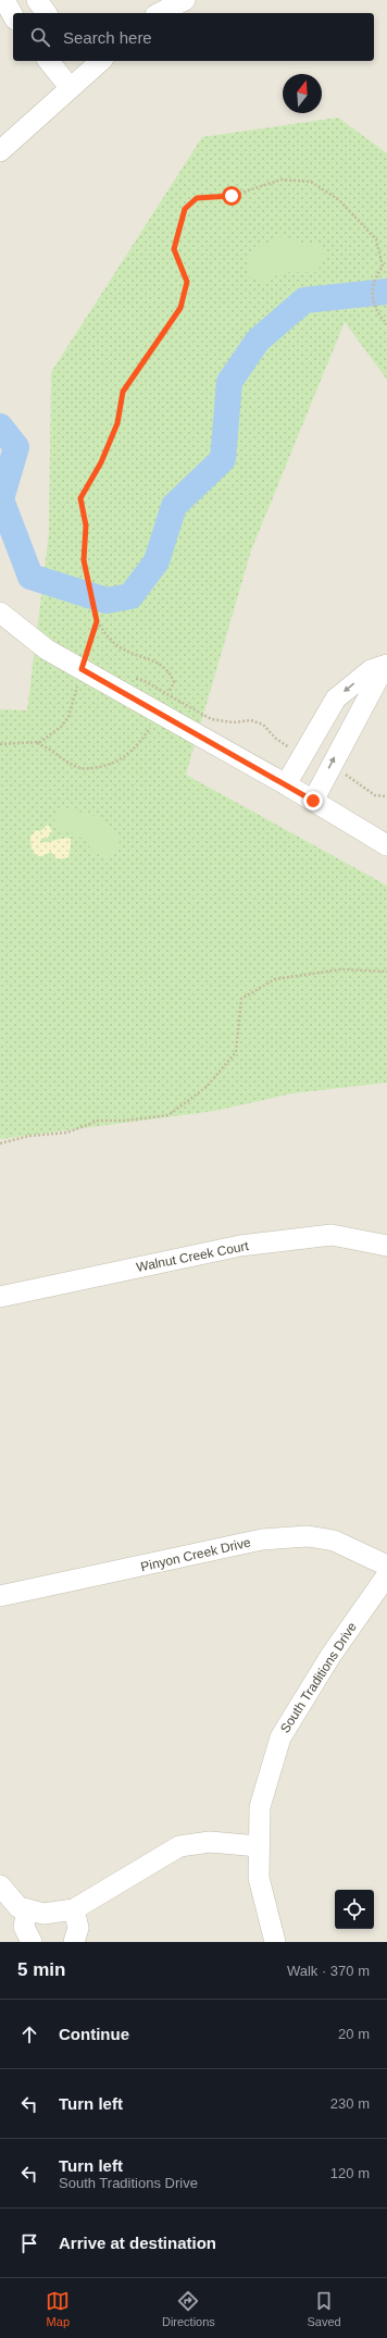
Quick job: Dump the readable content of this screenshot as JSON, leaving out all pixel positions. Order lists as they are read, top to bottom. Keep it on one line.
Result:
{"streets":{"street":["Walnut Creek Court","Pinyon Creek Drive","South Traditions Drive"]},"north":"top","page":{"search":"Search here","heading":["5 min","Walk · 370 m"],"list":[["Continue","20 m"],["Turn left","230 m"],["Turn left","South Traditions Drive","120 m"],"Arrive at destination"],"nav":["Map","Directions","Saved"]}}
